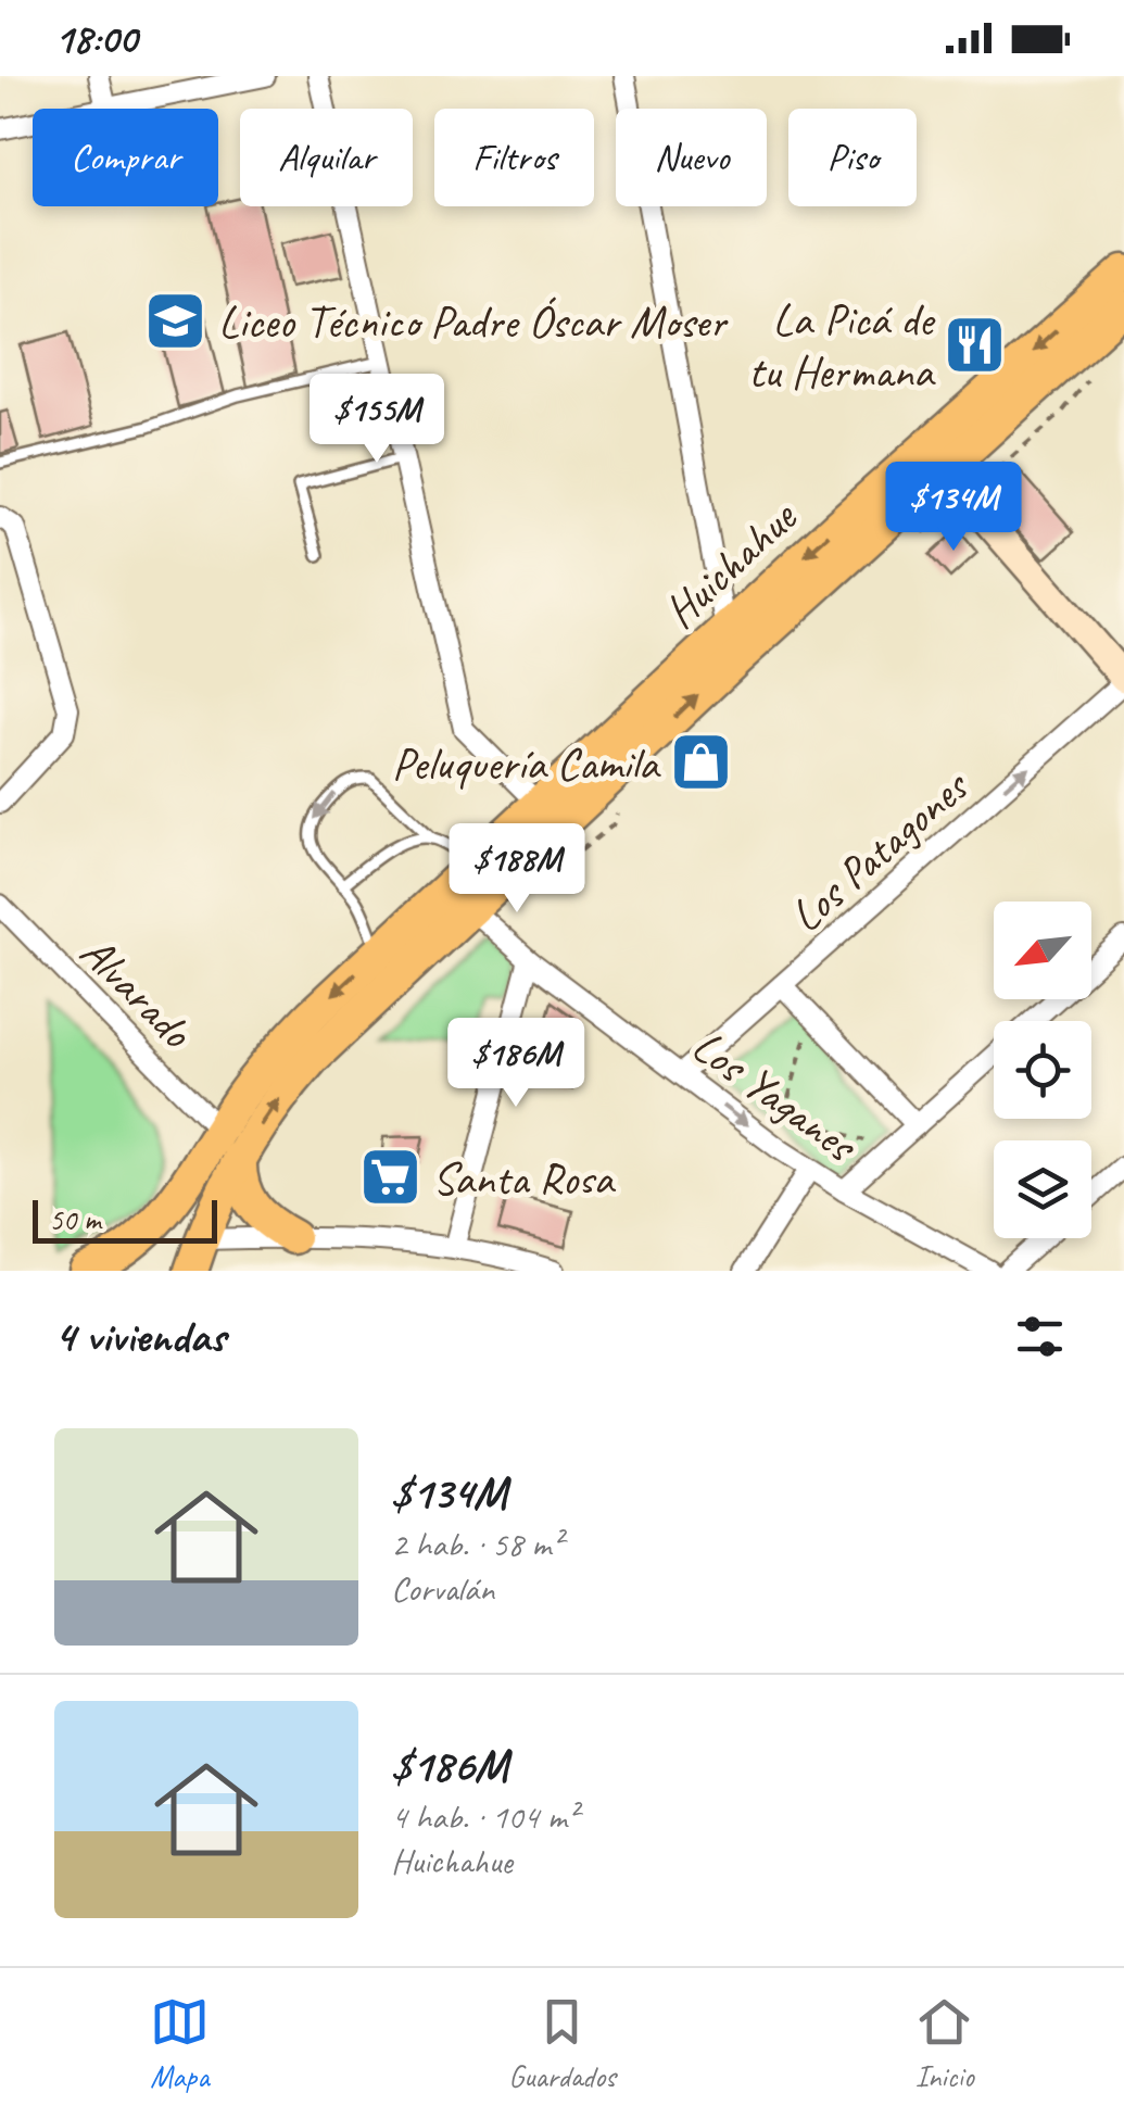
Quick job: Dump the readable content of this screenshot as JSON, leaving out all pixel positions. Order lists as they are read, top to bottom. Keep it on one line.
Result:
{"streets":{"main road":["Huichahue"],"street":["Los Patagones","Alvarado","Los Yaganes"]},"crossings":[["Huichahue","Alvarado"],["Los Patagones","Los Yaganes"]],"one_way":["Los Patagones"],"places":{"school or university":["Liceo Técnico Padre Óscar Moser"],"restaurant":["La Picá de tu Hermana"],"shop":["Peluquería Camila"],"supermarket":["Santa Rosa"]},"scale_bar":"50 m","north":"bottom left","page":{"status":"18:00","chip":["Comprar","Alquilar","Filtros","Nuevo","Piso"],"price":["$155M","$134M","$188M","$186M"],"scale":"50 m","heading":"4 viviendas","list":[{"name":"$134M","note":"2 hab. · 58 m² · Corvalán"},{"name":"$186M","note":"4 hab. · 104 m² · Huichahue"}],"tabs":["Mapa","Guardados","Inicio"]}}
